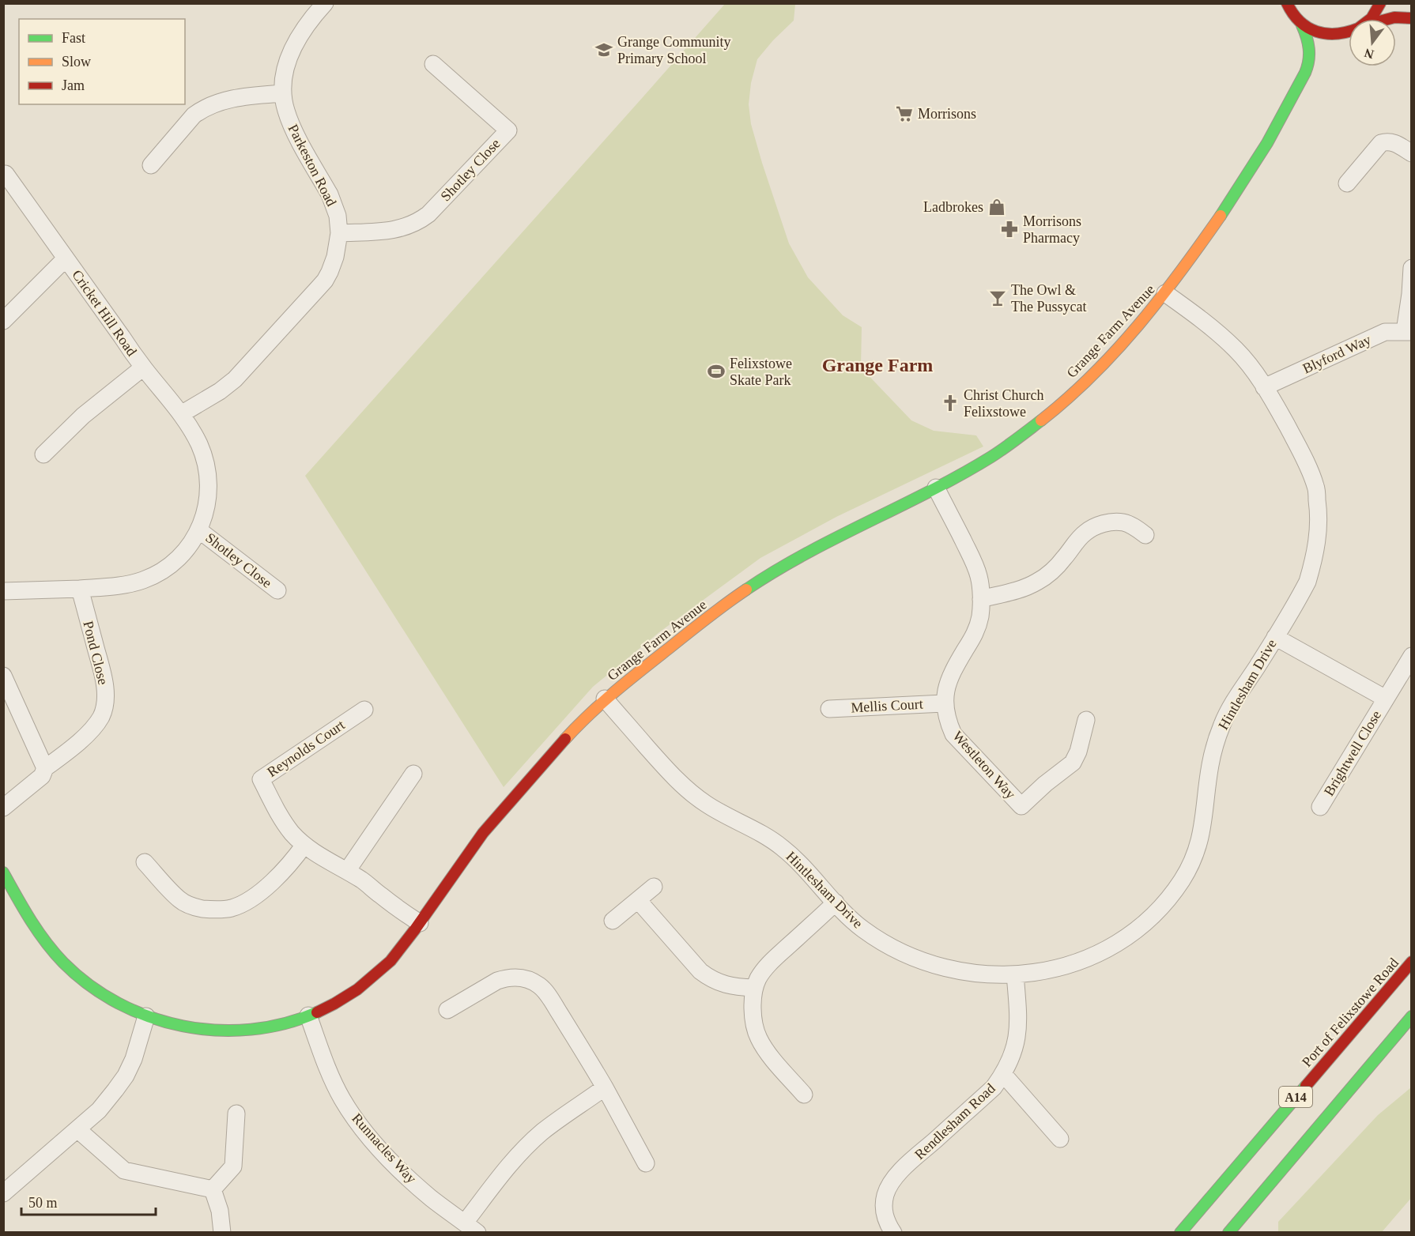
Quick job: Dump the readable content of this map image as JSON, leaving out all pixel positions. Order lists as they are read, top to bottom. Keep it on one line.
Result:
{"streets":{"main road":["Grange Farm Avenue","Port of Felixstowe Road","A14"],"street":["Parkeston Road","Shotley Close","Cricket Hill Road","Blyford Way","Pond Close","Hintlesham Drive","Mellis Court","Reynolds Court","Brightwell Close","Westleton Way","Rendlesham Road","Runnacles Way"]},"crossings":[["Parkeston Road","Shotley Close"],["Parkeston Road","Cricket Hill Road"],["Shotley Close","Cricket Hill Road"],["Cricket Hill Road","Pond Close"],["Grange Farm Avenue","Hintlesham Drive"],["Grange Farm Avenue","Reynolds Court"],["Grange Farm Avenue","Westleton Way"],["Grange Farm Avenue","Runnacles Way"],["Blyford Way","Hintlesham Drive"],["Hintlesham Drive","Brightwell Close"],["Hintlesham Drive","Rendlesham Road"],["Mellis Court","Westleton Way"]],"districts":["Grange Farm"],"places":{"school or university":["Grange Community Primary School"],"supermarket":["Morrisons"],"shop":["Ladbrokes"],"pharmacy":["Morrisons Pharmacy"],"bar":["The Owl & The Pussycat"],"sports":["Felixstowe Skate Park"],"church":["Christ Church Felixstowe"]},"legend":["Fast","Slow","Jam"],"scale_bar":"50 m","north":"bottom"}
